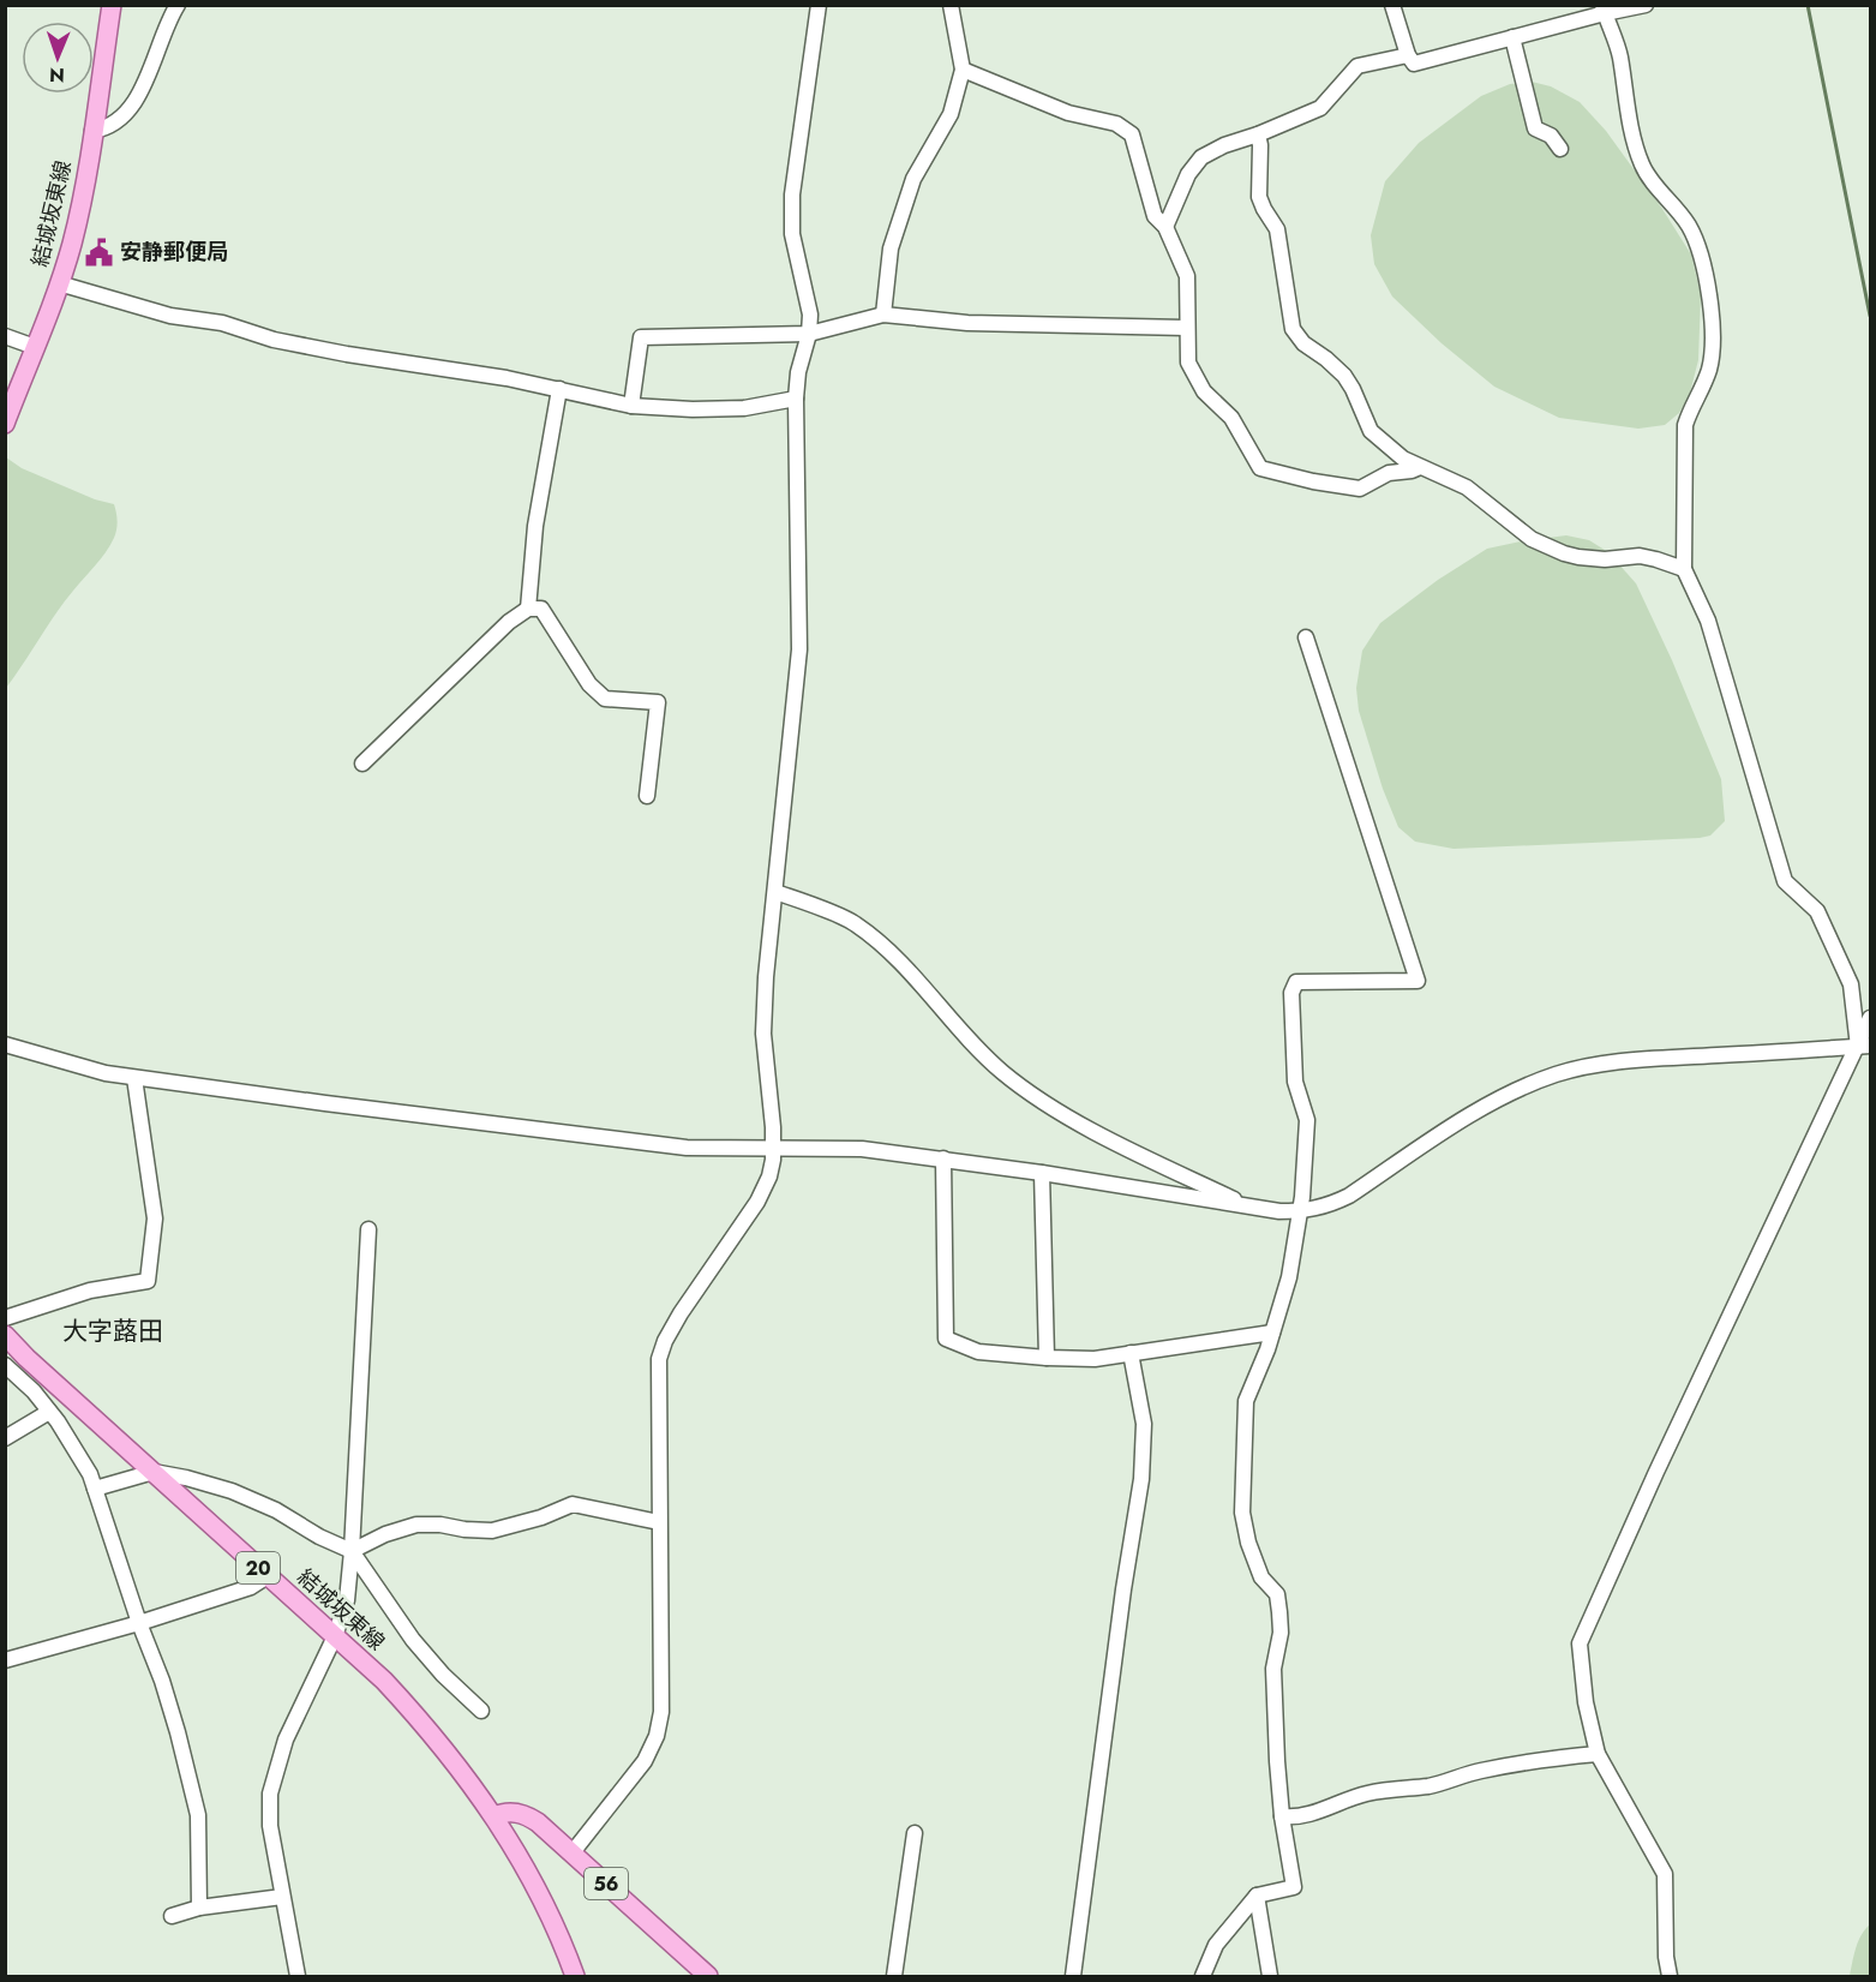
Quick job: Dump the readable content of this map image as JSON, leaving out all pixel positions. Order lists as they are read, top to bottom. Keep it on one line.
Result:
{"streets":{"main road":["結城坂東線","20","56"]},"crossings":[["結城坂東線","56"]],"districts":["大字蕗田"],"places":{"public building":["安静郵便局"]},"north":"bottom"}
